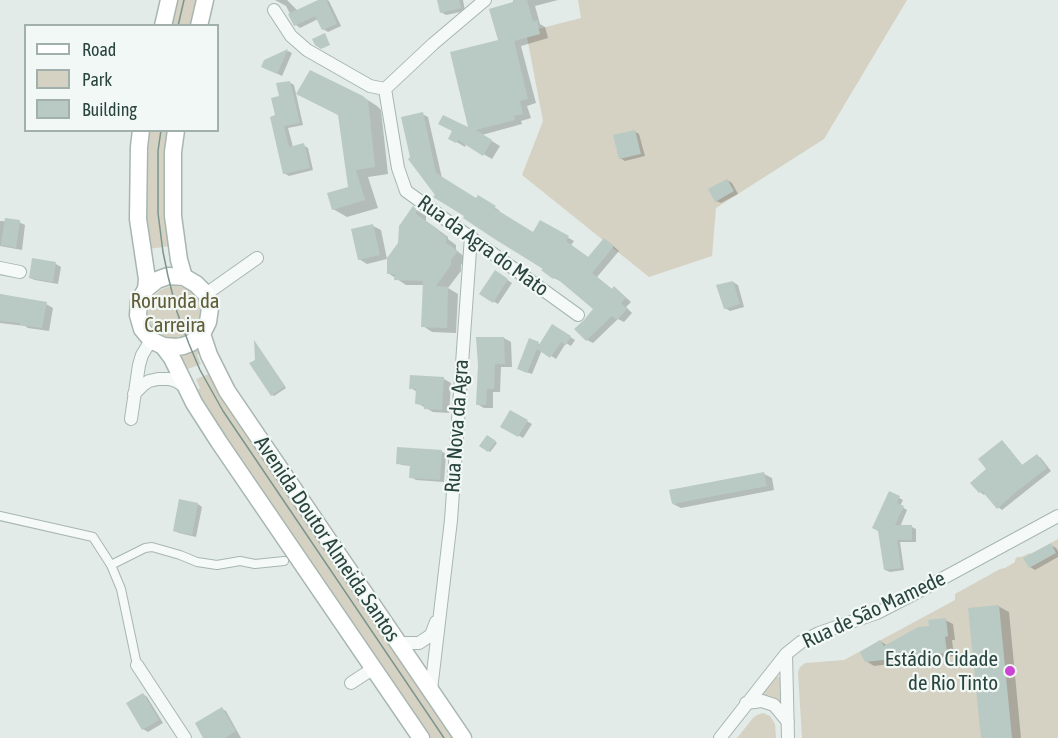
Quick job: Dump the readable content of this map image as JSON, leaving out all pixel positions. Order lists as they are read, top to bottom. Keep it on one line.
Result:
{"streets":{"main road":["Avenida Doutor Almeida Santos"],"street":["Rua da Agra do Mato","Rua Nova da Agra","Rua de São Mamede"]},"crossings":[["Rua da Agra do Mato","Rua Nova da Agra"],["Rua Nova da Agra","Avenida Doutor Almeida Santos"]],"parks":["Rorunda da Carreira"],"places":["Estádio Cidade de Rio Tinto"],"legend":["Road","Park","Building"]}
